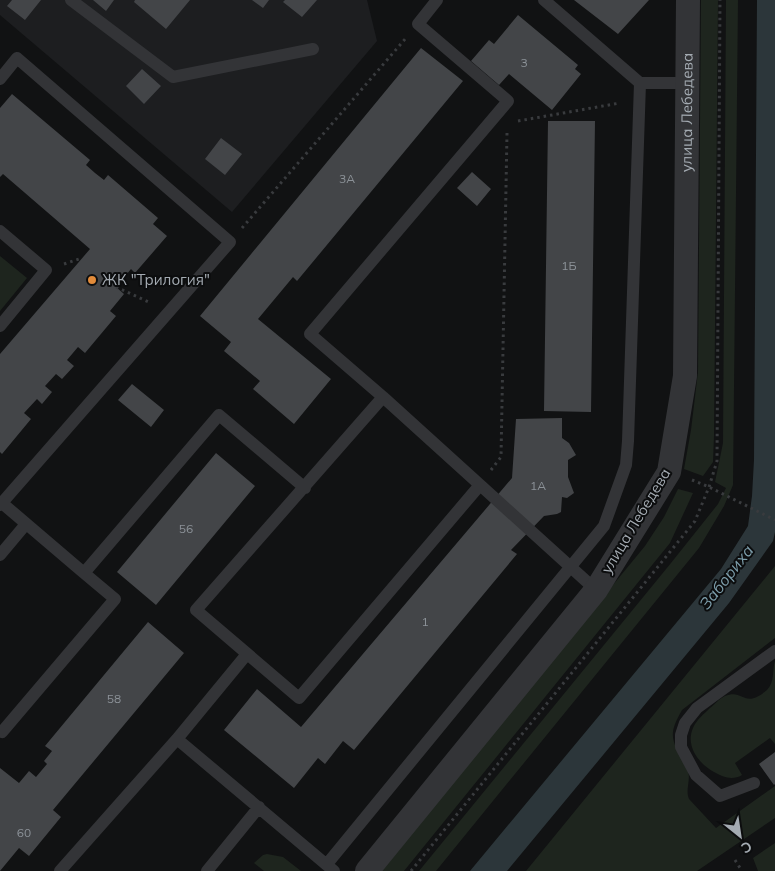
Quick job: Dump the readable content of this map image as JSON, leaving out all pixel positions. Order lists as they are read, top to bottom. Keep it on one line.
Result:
{"streets":{"street":["улица Лебедева"]},"water":["Забориха"],"places":["ЖК \"Трилогия\""],"house_numbers":["3","3А","1Б","1А","56","1","58","60"],"north":"bottom right"}
